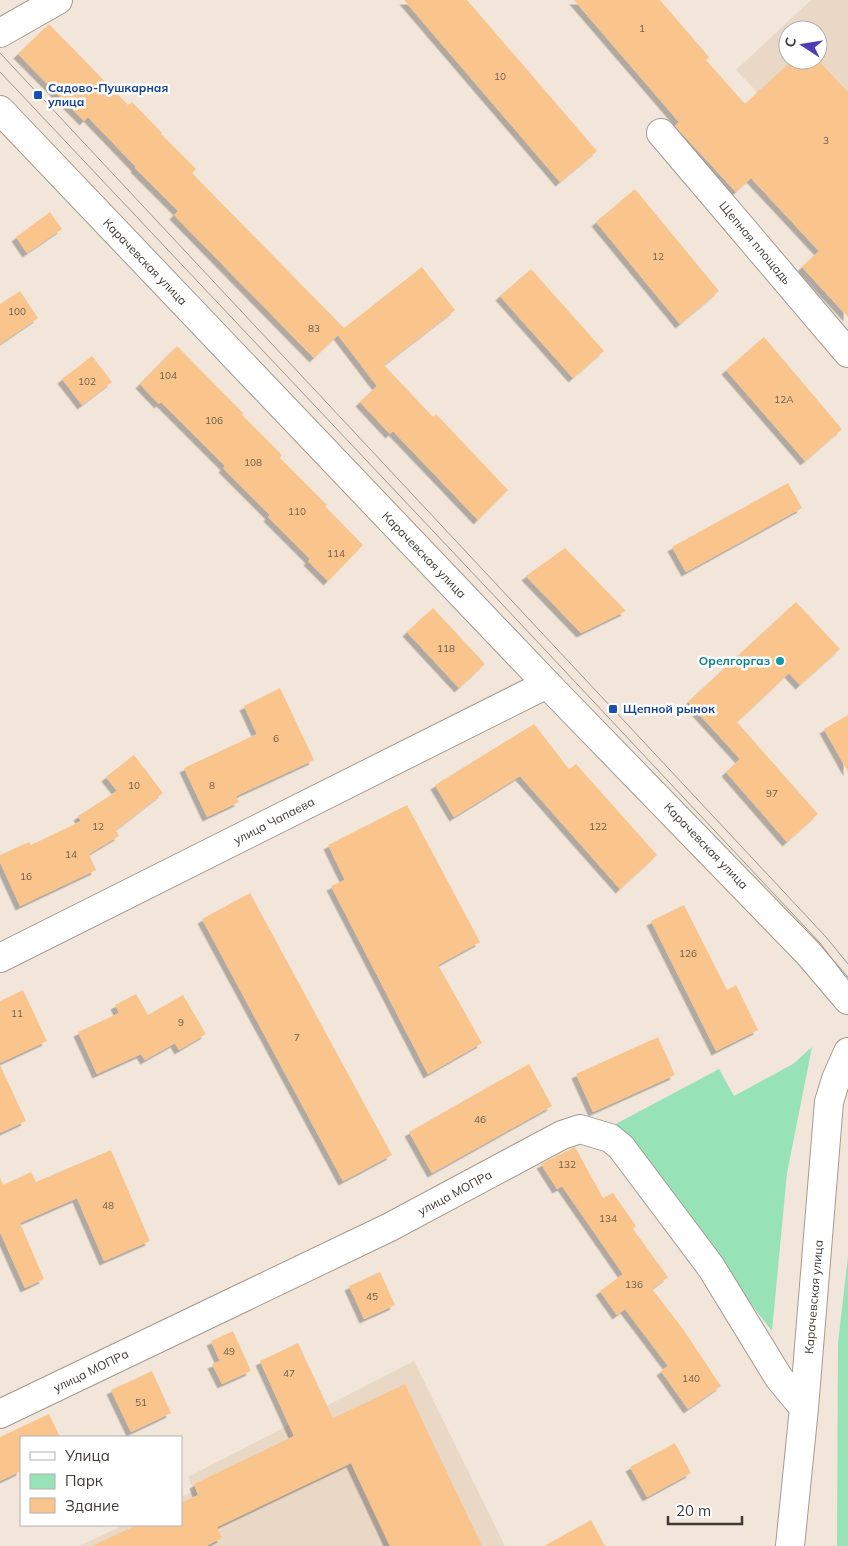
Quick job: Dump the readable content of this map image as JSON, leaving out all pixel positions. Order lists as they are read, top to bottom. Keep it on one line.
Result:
{"streets":{"street":["Щепная площадь","Карачевская улица","улица Чапаева","улица МОПРа"]},"crossings":[["Карачевская улица","улица Чапаева"],["Карачевская улица","улица МОПРа"]],"places":{"transit":["Садово-Пушкарная улица","Щепной рынок"],"other":["Орелгоргаз"]},"house_numbers":["1","10","3","12","100","83","104","102","12А","106","108","110","114","118","6","10","8","97","12","122","14","16","126","11","9","7","46","132","48","134","136","45","49","47","140","51"],"legend":["Улица","Парк","Здание"],"scale_bar":"20 m","north":"left"}
